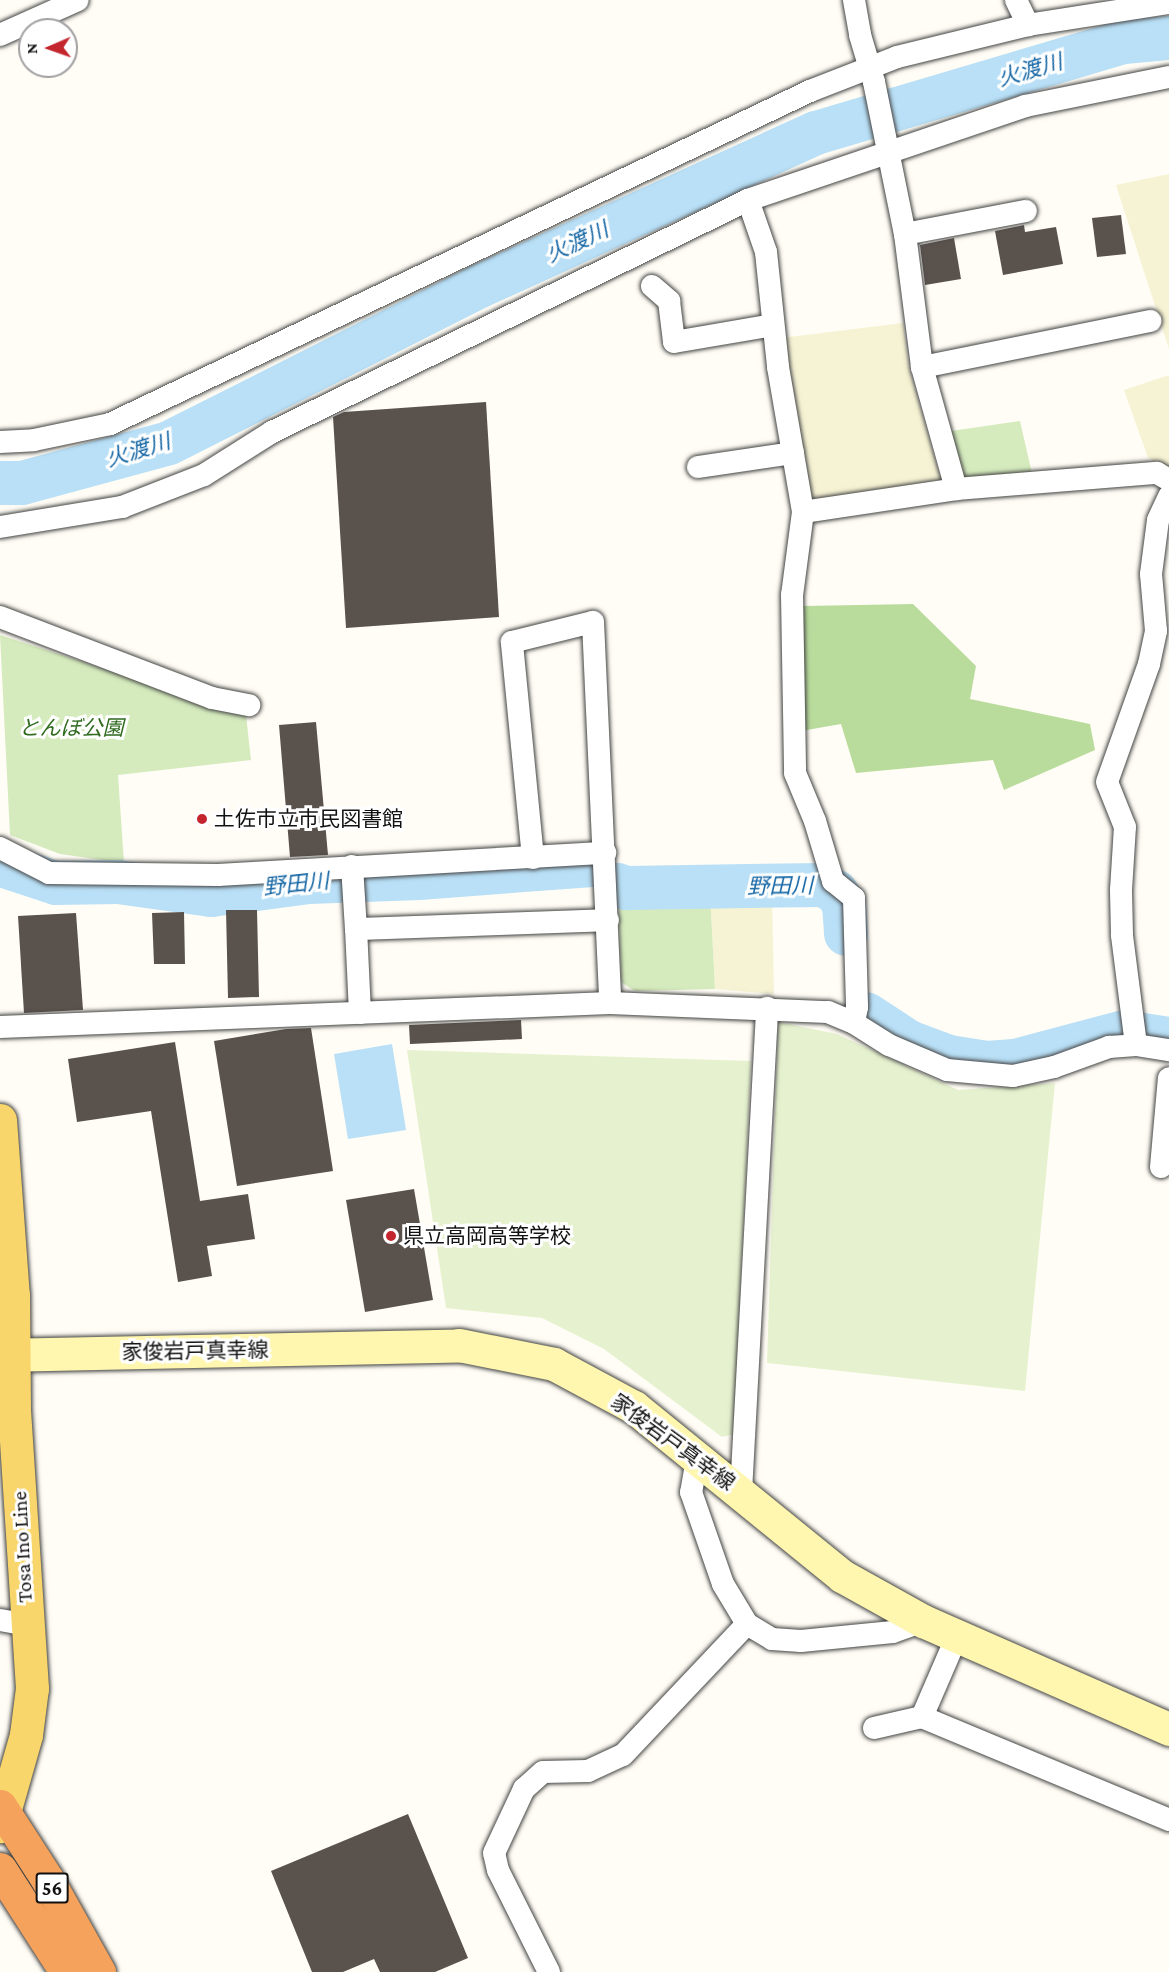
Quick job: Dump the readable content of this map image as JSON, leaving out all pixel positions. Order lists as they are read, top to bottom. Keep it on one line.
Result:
{"streets":{"highway":["56"],"main road":["家俊岩戸真幸線","Tosa Ino Line"]},"crossings":[["家俊岩戸真幸線","Tosa Ino Line"],["Tosa Ino Line","56"]],"water":["火渡川","野田川"],"parks":["とんぼ公園"],"places":["土佐市立市民図書館","県立高岡高等学校"],"north":"left"}
